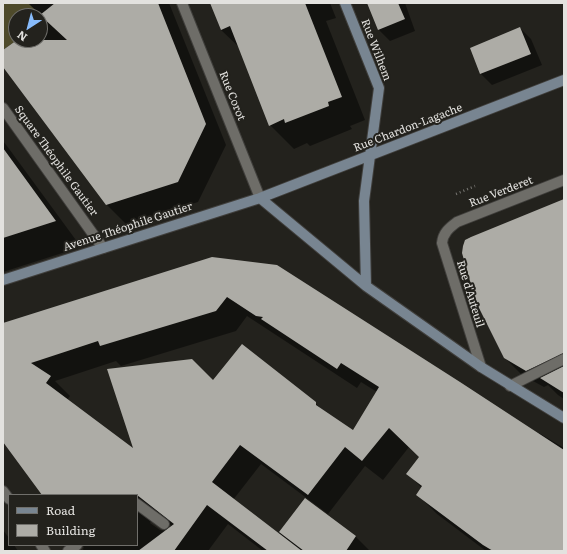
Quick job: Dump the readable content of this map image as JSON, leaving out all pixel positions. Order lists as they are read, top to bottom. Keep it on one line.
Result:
{"streets":{"street":["Rue Wilhem","Rue Corot","Rue Chardon-Lagache","Square Théophile Gautier","Rue Verderet","Avenue Théophile Gautier","Rue d'Auteuil"]},"crossings":[["Rue Wilhem","Rue Chardon-Lagache"],["Rue Corot","Rue Chardon-Lagache"],["Rue Corot","Avenue Théophile Gautier"],["Rue Chardon-Lagache","Avenue Théophile Gautier"],["Square Théophile Gautier","Avenue Théophile Gautier"],["Rue Verderet","Rue d'Auteuil"]],"legend":["Road","Building"],"north":"bottom left"}
